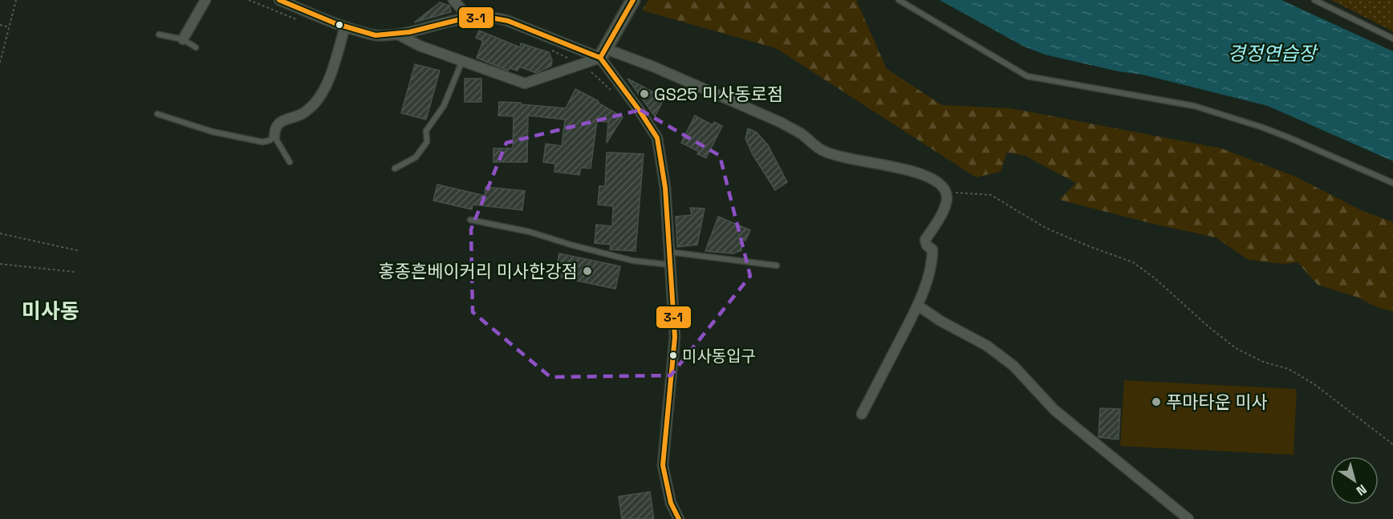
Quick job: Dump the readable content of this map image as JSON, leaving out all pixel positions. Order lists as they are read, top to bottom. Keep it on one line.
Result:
{"districts":["미사동"],"water":["경정연습장"],"places":["GS25 미사동로점","홍종흔베이커리 미사한강점","미사동입구","푸마타운 미사"],"lines":["transit line 3-1"],"north":"bottom right"}
